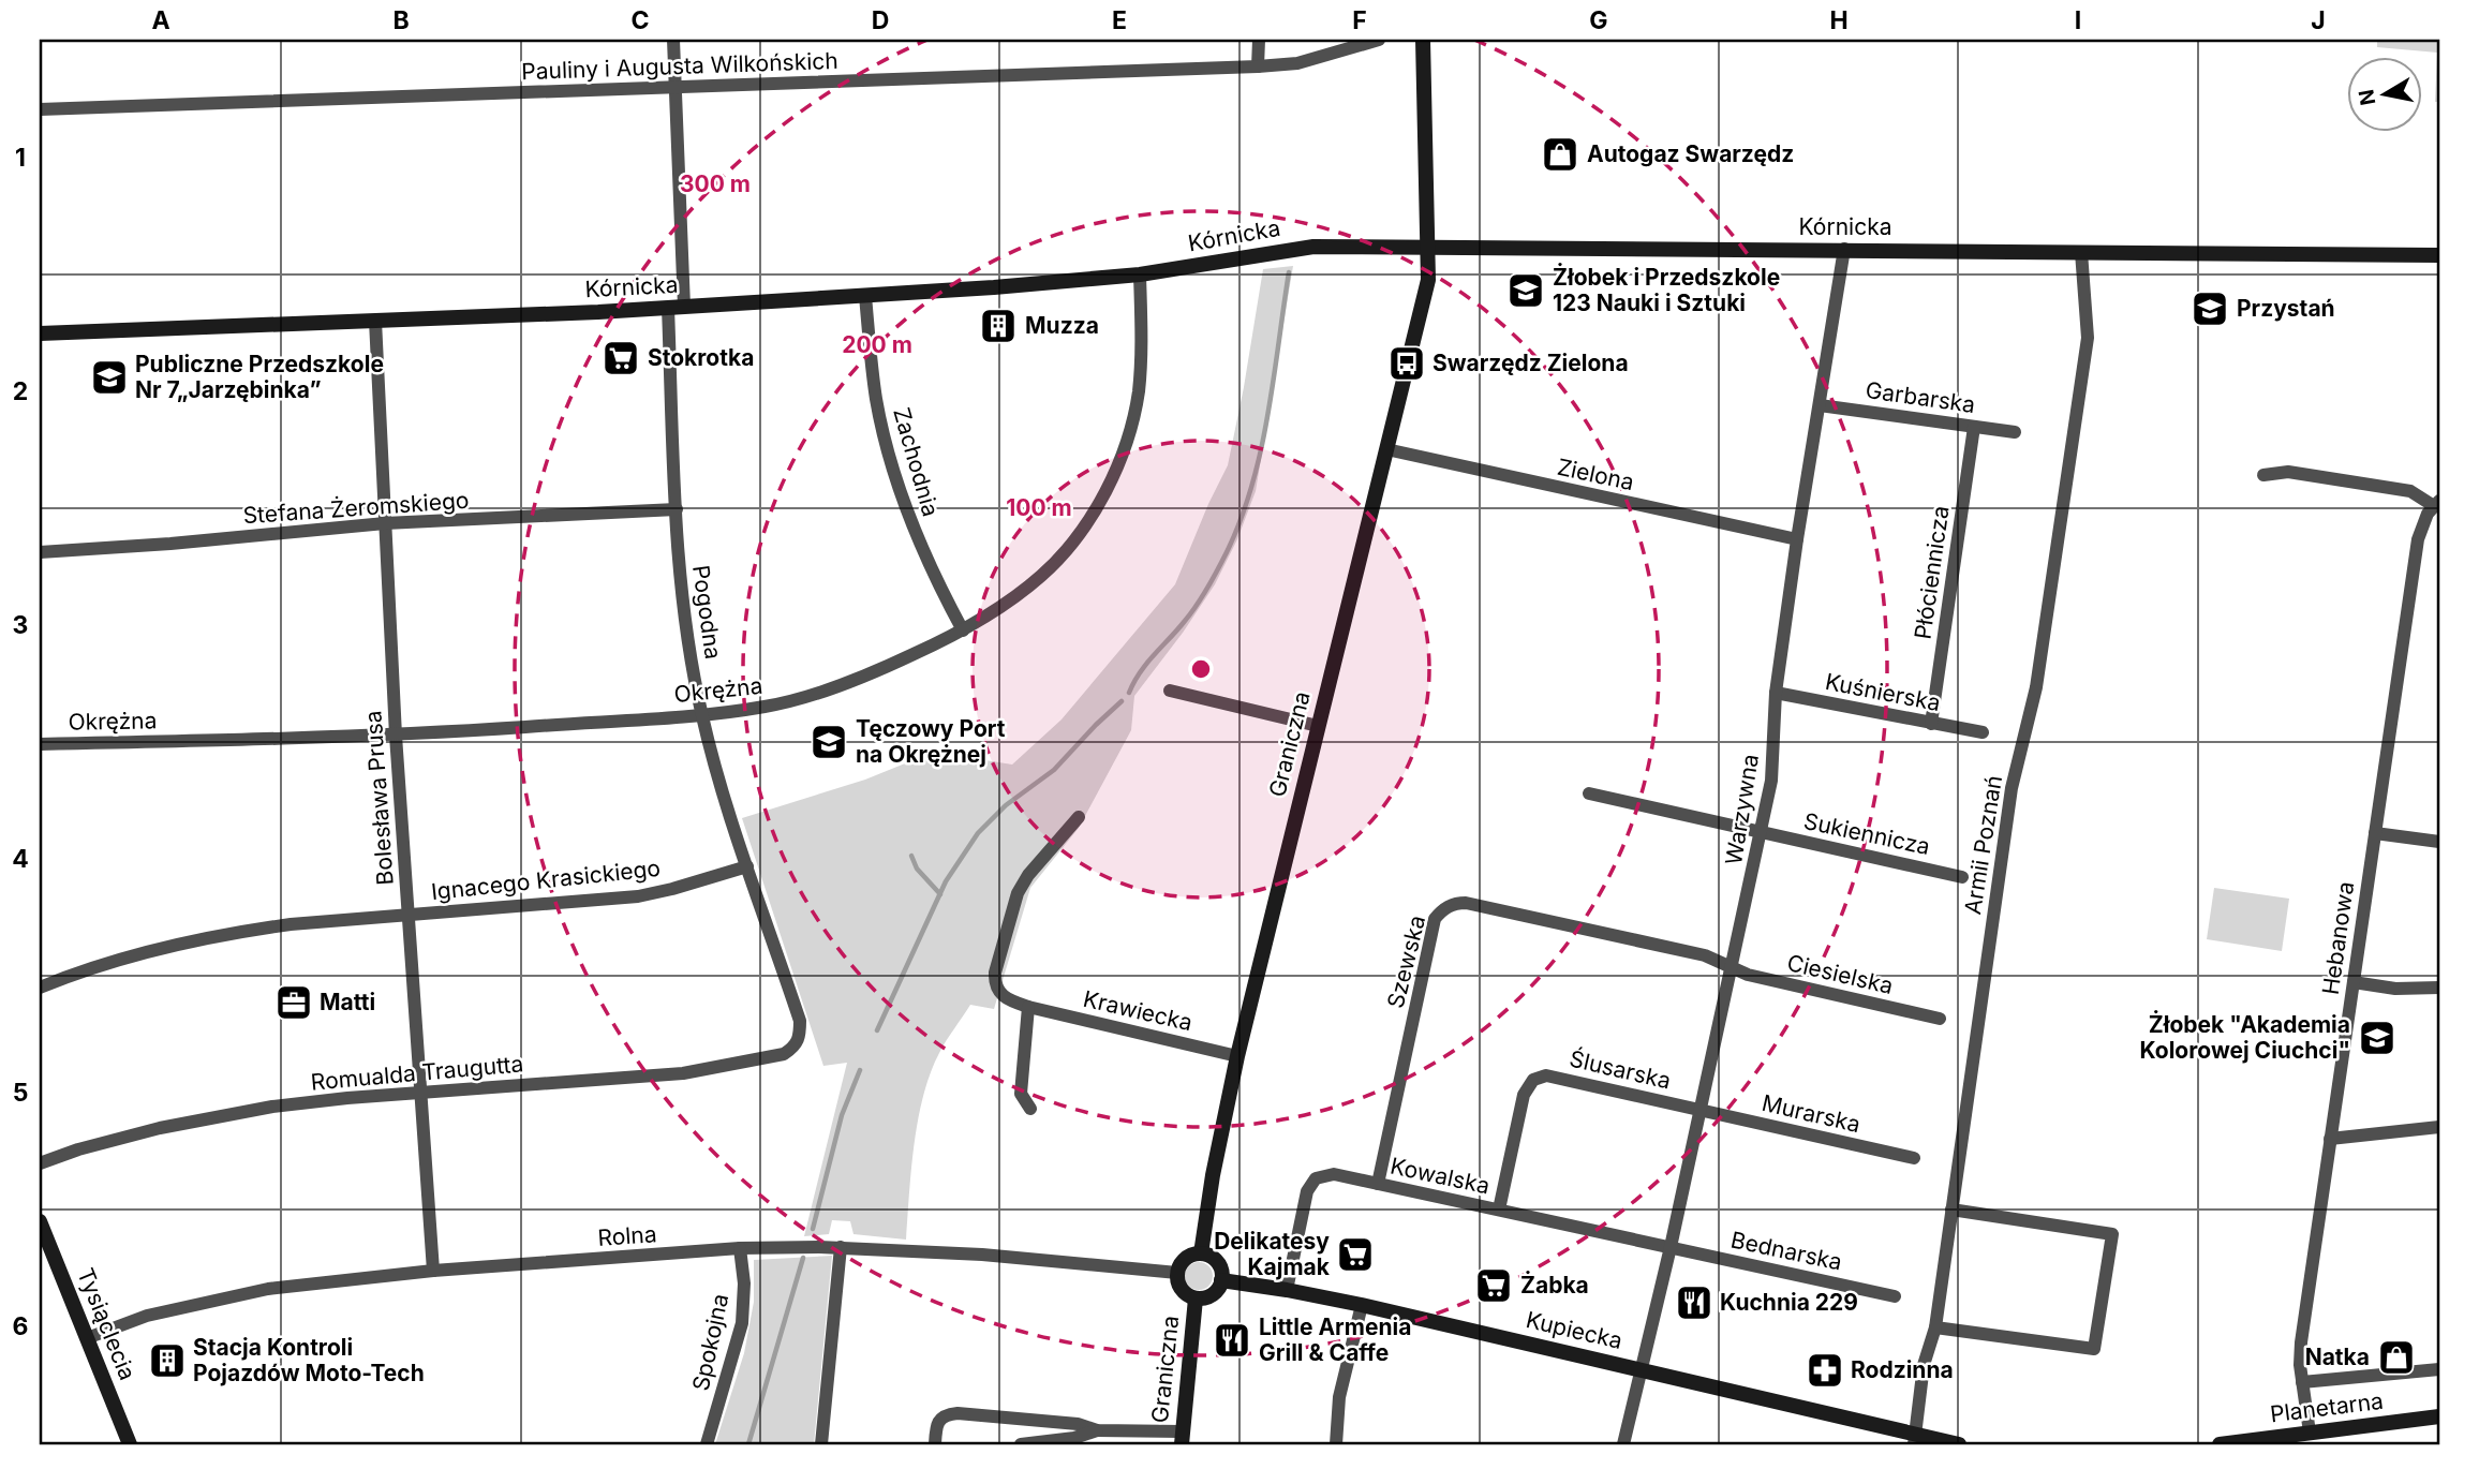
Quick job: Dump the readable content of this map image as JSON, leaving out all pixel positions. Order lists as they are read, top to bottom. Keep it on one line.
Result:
{"streets":{"street":["Pauliny i Augusta Wilkońskich","Kórnicka","Garbarska","Zachodnia","Zielona","Stefana Żeromskiego","Płóciennicza","Pogodna","Okrężna","Kuśnierska","Graniczna","Bolesława Prusa","Warzywna","Sukiennicza","Armii Poznań","Ignacego Krasickiego","Hebanowa","Szewska","Ciesielska","Krawiecka","Ślusarska","Romualda Traugutta","Murarska","Kowalska","Rolna","Bednarska","Tysiąclecia","Kupiecka","Spokojna","Planetarna"]},"crossings":[["Kórnicka","Zachodnia"],["Kórnicka","Pogodna"],["Kórnicka","Okrężna"],["Kórnicka","Graniczna"],["Kórnicka","Bolesława Prusa"],["Kórnicka","Warzywna"],["Kórnicka","Armii Poznań"],["Garbarska","Płóciennicza"],["Garbarska","Warzywna"],["Zachodnia","Okrężna"],["Zielona","Graniczna"],["Zielona","Warzywna"],["Stefana Żeromskiego","Pogodna"],["Stefana Żeromskiego","Bolesława Prusa"],["Płóciennicza","Kuśnierska"],["Pogodna","Okrężna"],["Pogodna","Ignacego Krasickiego"],["Pogodna","Romualda Traugutta"],["Okrężna","Bolesława Prusa"],["Kuśnierska","Warzywna"],["Graniczna","Krawiecka"],["Graniczna","Rolna"],["Graniczna","Kupiecka"],["Bolesława Prusa","Ignacego Krasickiego"],["Bolesława Prusa","Romualda Traugutta"],["Bolesława Prusa","Rolna"],["Warzywna","Sukiennicza"],["Warzywna","Szewska"],["Warzywna","Ciesielska"],["Warzywna","Ślusarska"],["Warzywna","Murarska"],["Warzywna","Kowalska"],["Warzywna","Bednarska"],["Warzywna","Kupiecka"],["Armii Poznań","Kupiecka"],["Hebanowa","Planetarna"],["Szewska","Ciesielska"],["Szewska","Kowalska"],["Ślusarska","Murarska"],["Ślusarska","Kowalska"],["Kowalska","Bednarska"],["Kowalska","Kupiecka"],["Rolna","Tysiąclecia"],["Rolna","Kupiecka"],["Rolna","Spokojna"]],"places":{"shop":["Autogaz Swarzędz","Natka"],"school or university":["Żłobek i Przedszkole 123 Nauki i Sztuki","Przystań","Publiczne Przedszkole Nr 7„Jarzębinka”","Tęczowy Port na Okrężnej","Żłobek \"Akademia Kolorowej Ciuchci\""],"building":["Muzza","Stacja Kontroli Pojazdów Moto-Tech"],"supermarket":["Stokrotka","Delikatesy Kajmak","Żabka"],"bus stop":["Swarzędz Zielona"],"office":["Matti"],"restaurant":["Kuchnia 229","Little Armenia Grill & Caffe"],"pharmacy":["Rodzinna"]},"north":"left","grid":{"columns":["A","B","C","D","E","F","G","H","I","J"],"rows":["1","2","3","4","5","6"]},"rings":["300 m","200 m","100 m"]}
